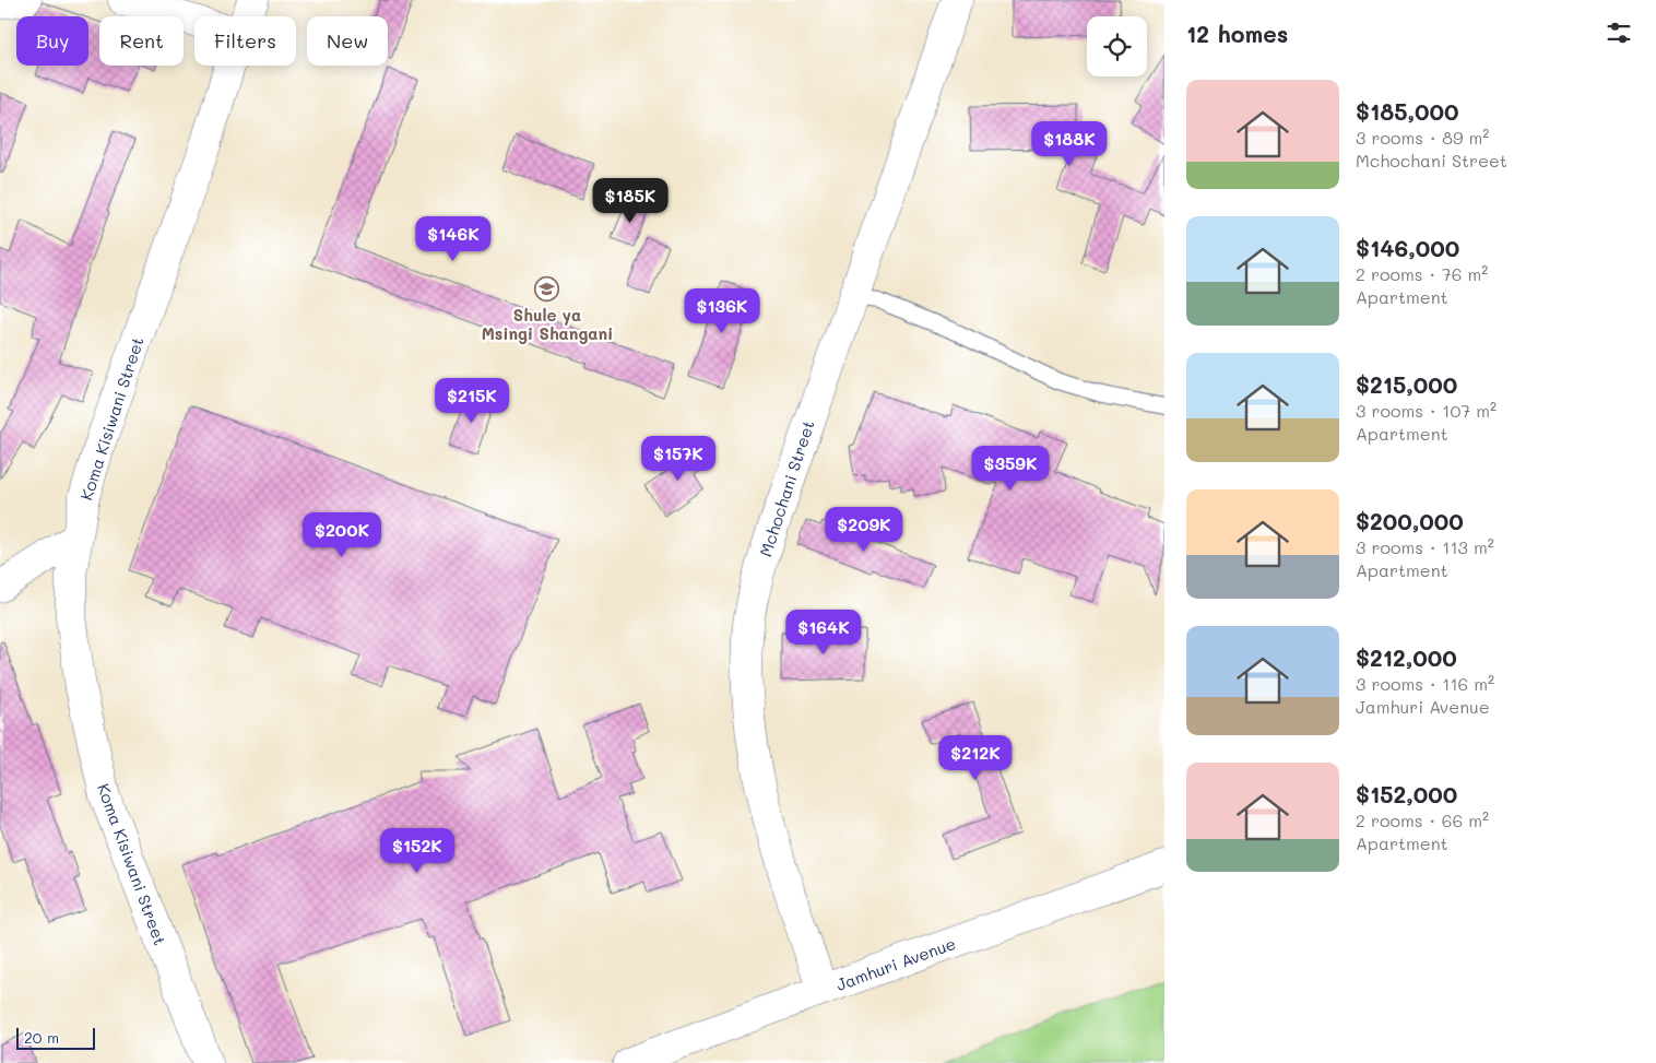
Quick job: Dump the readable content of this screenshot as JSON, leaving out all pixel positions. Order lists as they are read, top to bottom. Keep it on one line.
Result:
{"streets":{"street":["Koma Kisiwani Street","Mchochani Street","Jamhuri Avenue"]},"crossings":[["Mchochani Street","Jamhuri Avenue"]],"places":{"school or university":["Shule ya Msingi Shangani"]},"scale_bar":"20 m","page":{"heading":"12 homes","chip":["Buy","Rent","Filters","New"],"list":[{"name":"$185,000","note":"3 rooms · 89 m² · Mchochani Street"},{"name":"$146,000","note":"2 rooms · 76 m² · Apartment"},{"name":"$215,000","note":"3 rooms · 107 m² · Apartment"},{"name":"$200,000","note":"3 rooms · 113 m² · Apartment"},{"name":"$212,000","note":"3 rooms · 116 m² · Jamhuri Avenue"},{"name":"$152,000","note":"2 rooms · 66 m² · Apartment"}],"price":["$188K","$185K","$146K","$136K","$215K","$157K","$359K","$209K","$200K","$164K","$212K","$152K"],"scale":"20 m"}}
